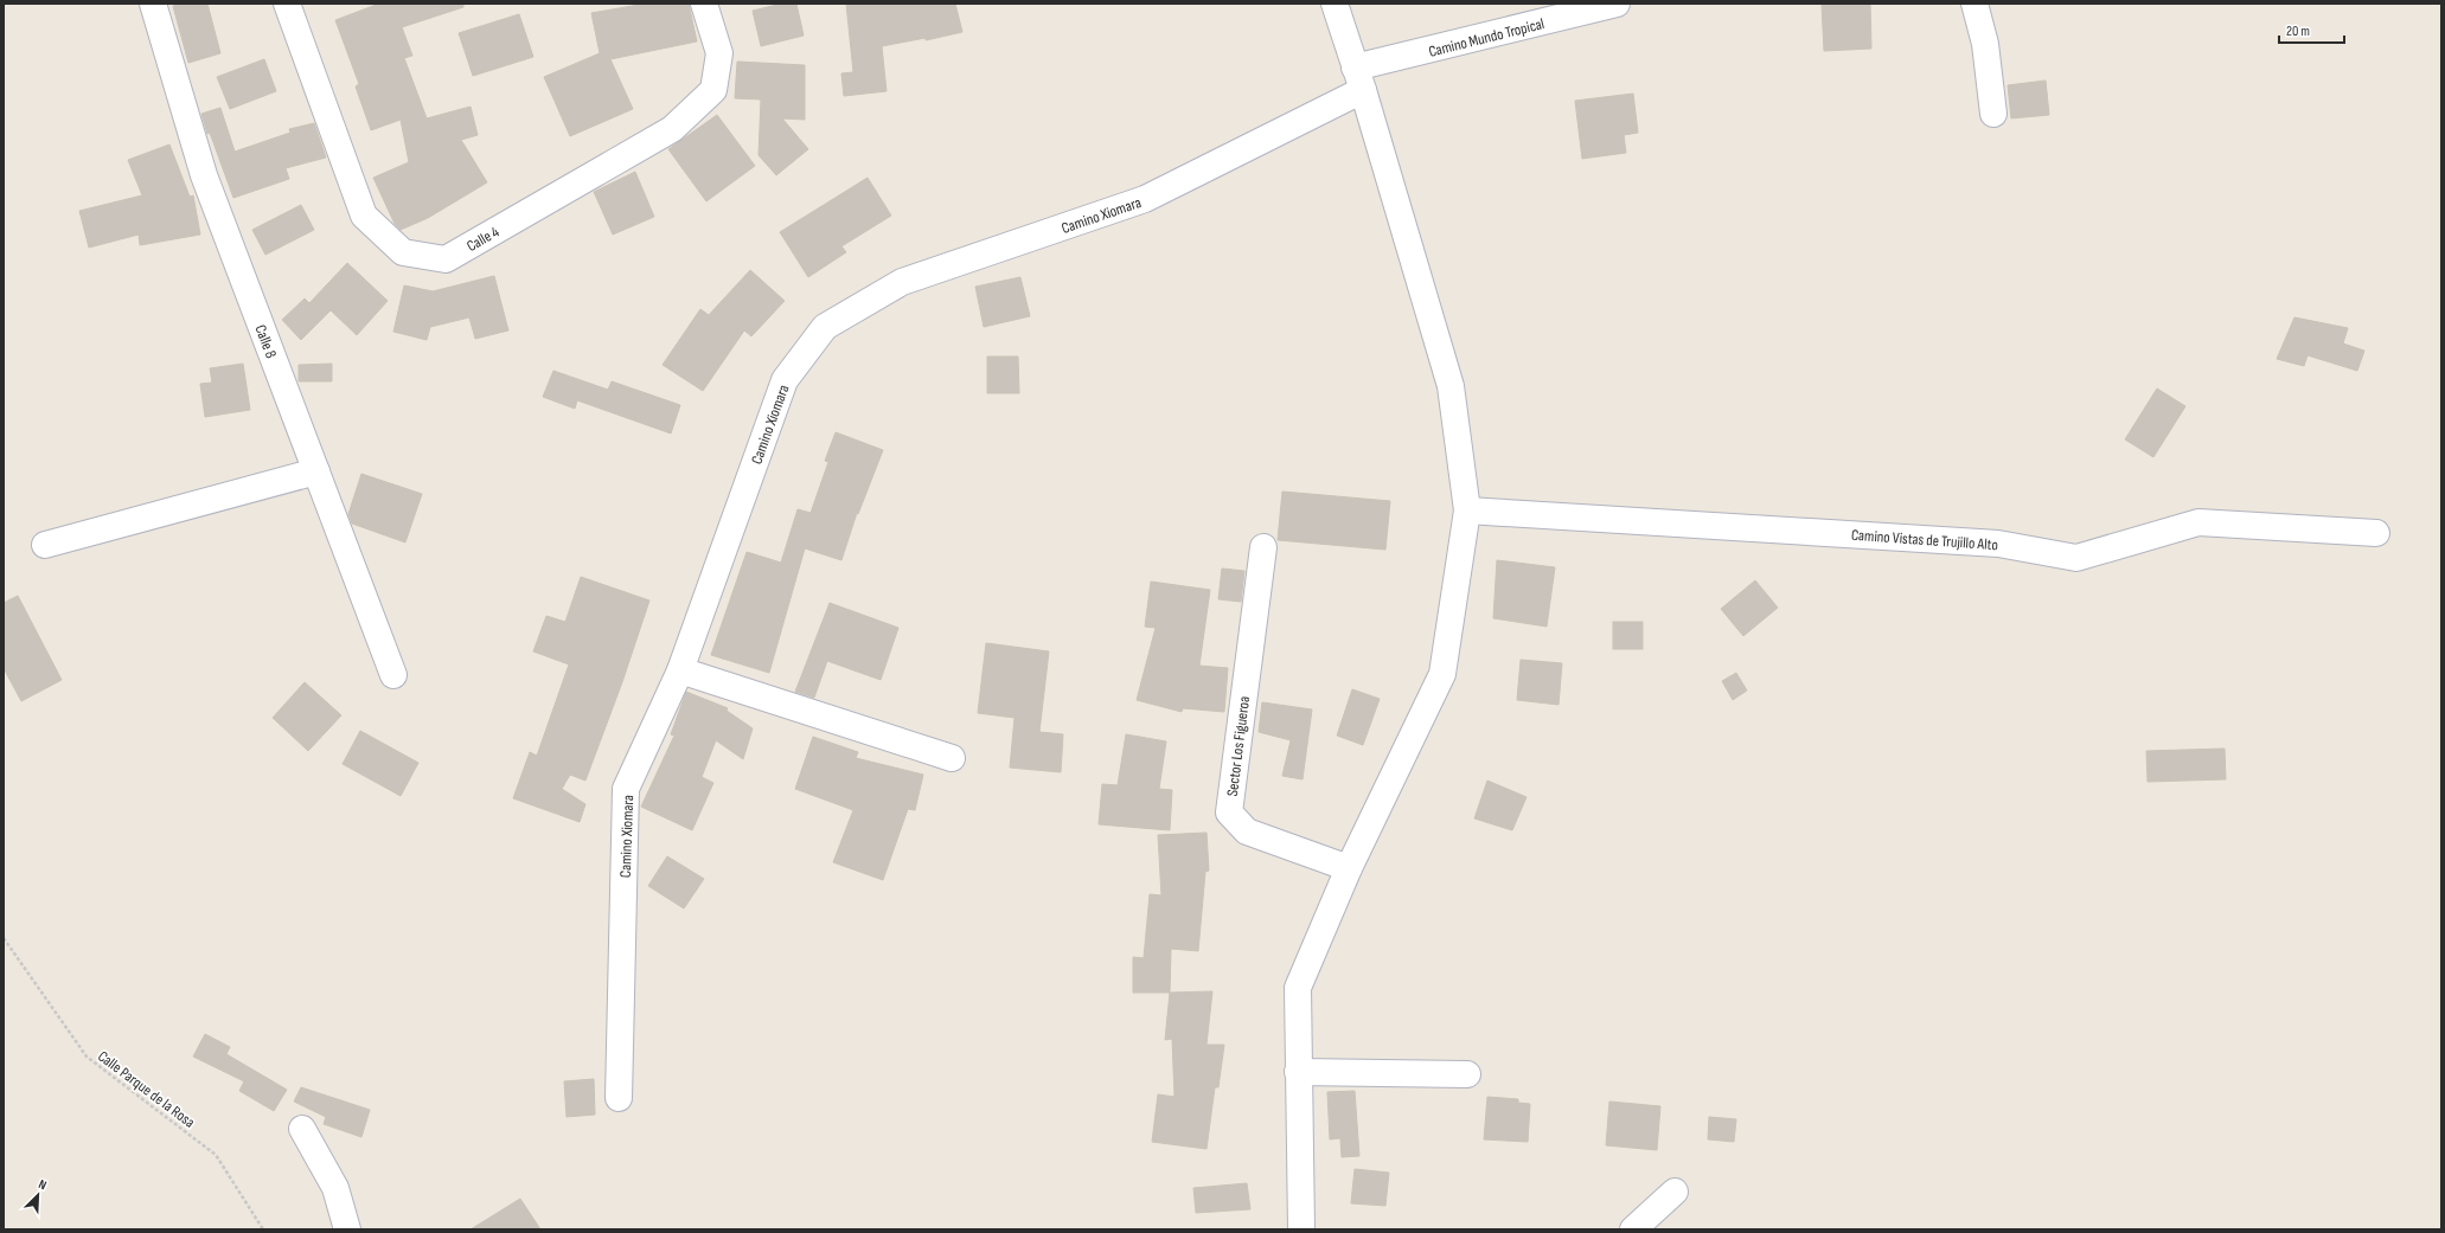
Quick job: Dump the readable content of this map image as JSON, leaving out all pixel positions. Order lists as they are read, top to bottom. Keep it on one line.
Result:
{"streets":{"street":["Camino Mundo Tropical","Camino Xiomara","Calle 4","Calle 8","Camino Vistas de Trujillo Alto","Sector Los Figueroa"],"path":["Calle Parque de la Rosa"]},"crossings":[["Camino Mundo Tropical","Camino Xiomara"]],"scale_bar":"20 m","north":"top right"}
